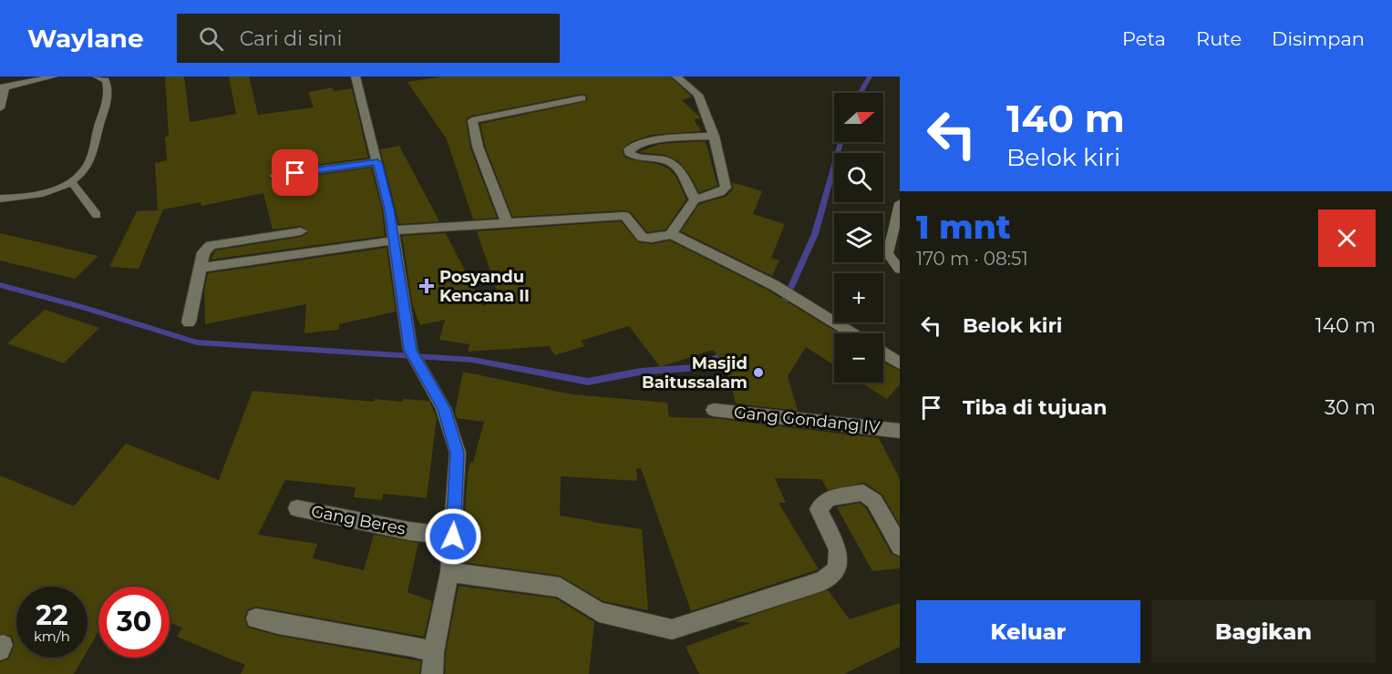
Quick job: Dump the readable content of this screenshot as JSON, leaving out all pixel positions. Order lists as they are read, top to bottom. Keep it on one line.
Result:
{"streets":{"street":["Gang Gondang IV","Gang Beres"]},"places":{"health":["Posyandu Kencana II"],"other":["Masjid Baitussalam"]},"north":"right","page":{"header":"Waylane","search":"Cari di sini","nav":["Peta","Rute","Disimpan"],"turn":["140 m","Belok kiri"],"map_buttons":["+","−"],"heading":["1 mnt","170 m · 08:51"],"list":[{"name":"Belok kiri","value":"140 m"},{"name":"Tiba di tujuan","value":"30 m"}],"speed":"22 km/h","limit":"30","buttons":["Keluar","Bagikan"]}}
